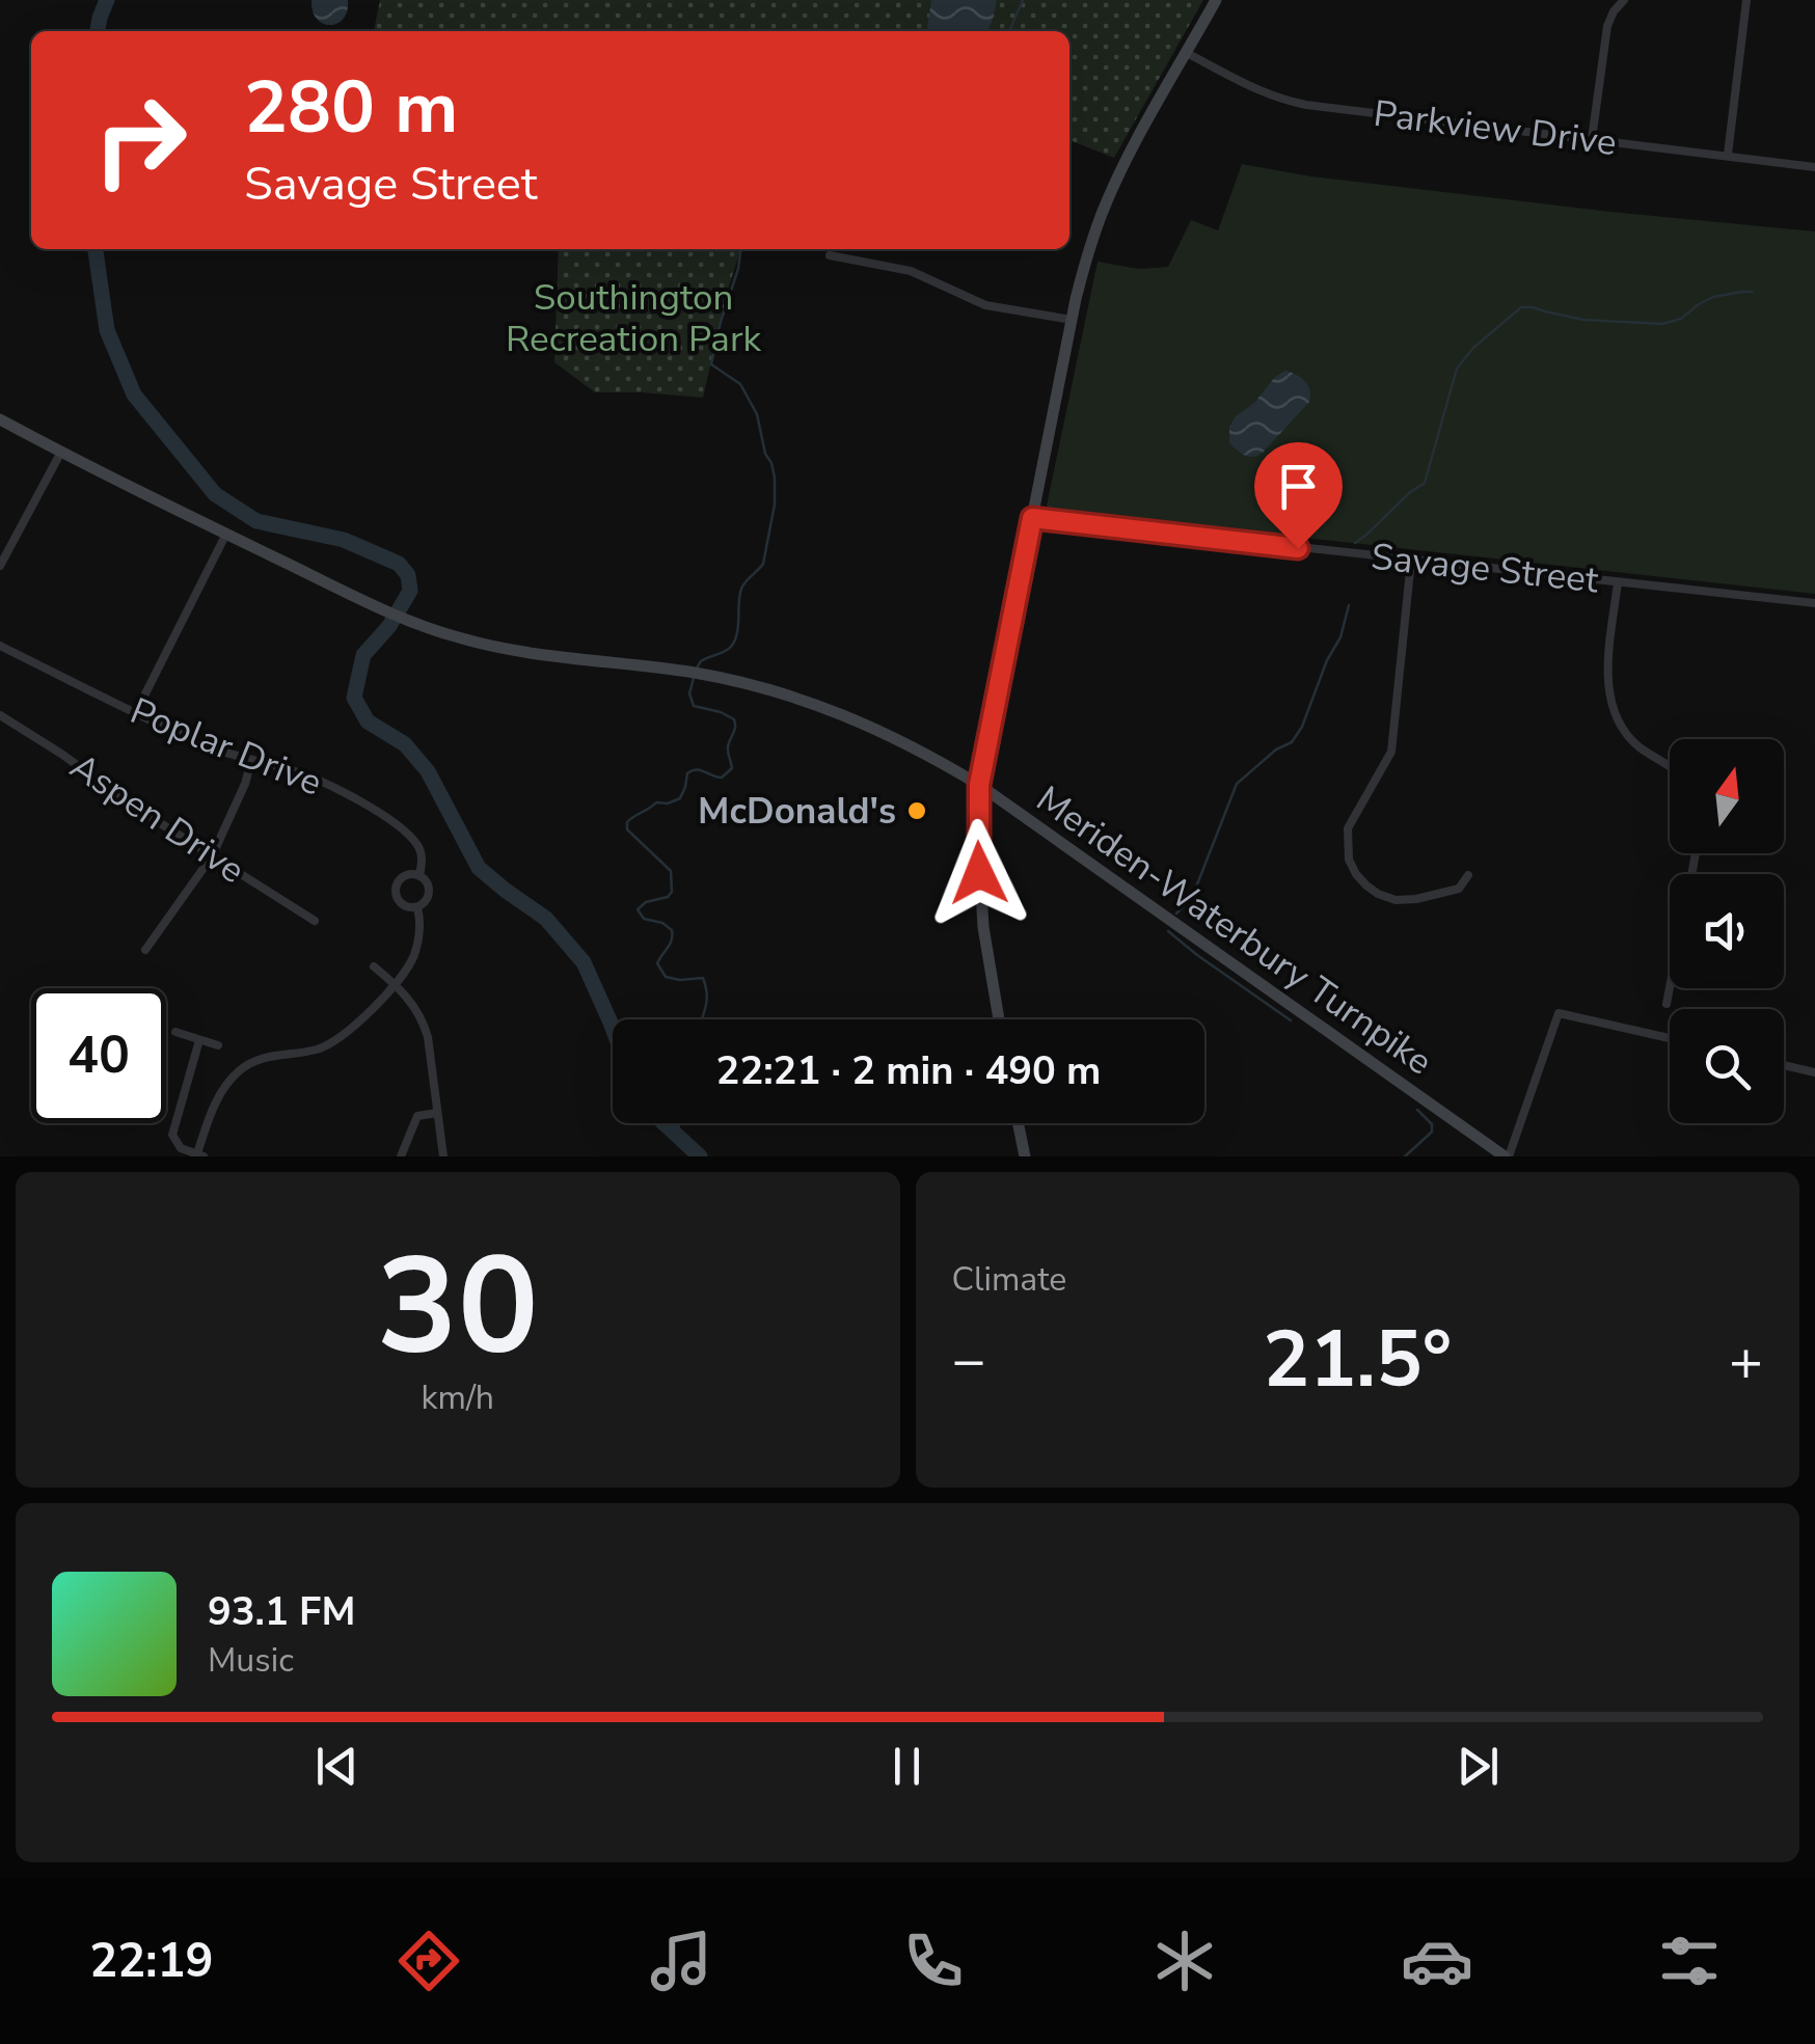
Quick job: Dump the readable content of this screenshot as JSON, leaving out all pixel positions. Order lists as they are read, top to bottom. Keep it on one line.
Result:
{"streets":{"main road":["Meriden-Waterbury Turnpike"],"street":["Parkview Drive","Savage Street","Poplar Drive","Aspen Drive"]},"parks":["Southington Recreation Park"],"places":["McDonald's"],"north":"top","page":{"turn":["280 m","Savage Street"],"limit":"40","trip":"22:21 · 2 min · 490 m","tile":[["30","km/h"],"Climate"],"heat":["−","21.5°","+"],"song":["93.1 FM","Music"],"tabs":"22:19"}}
